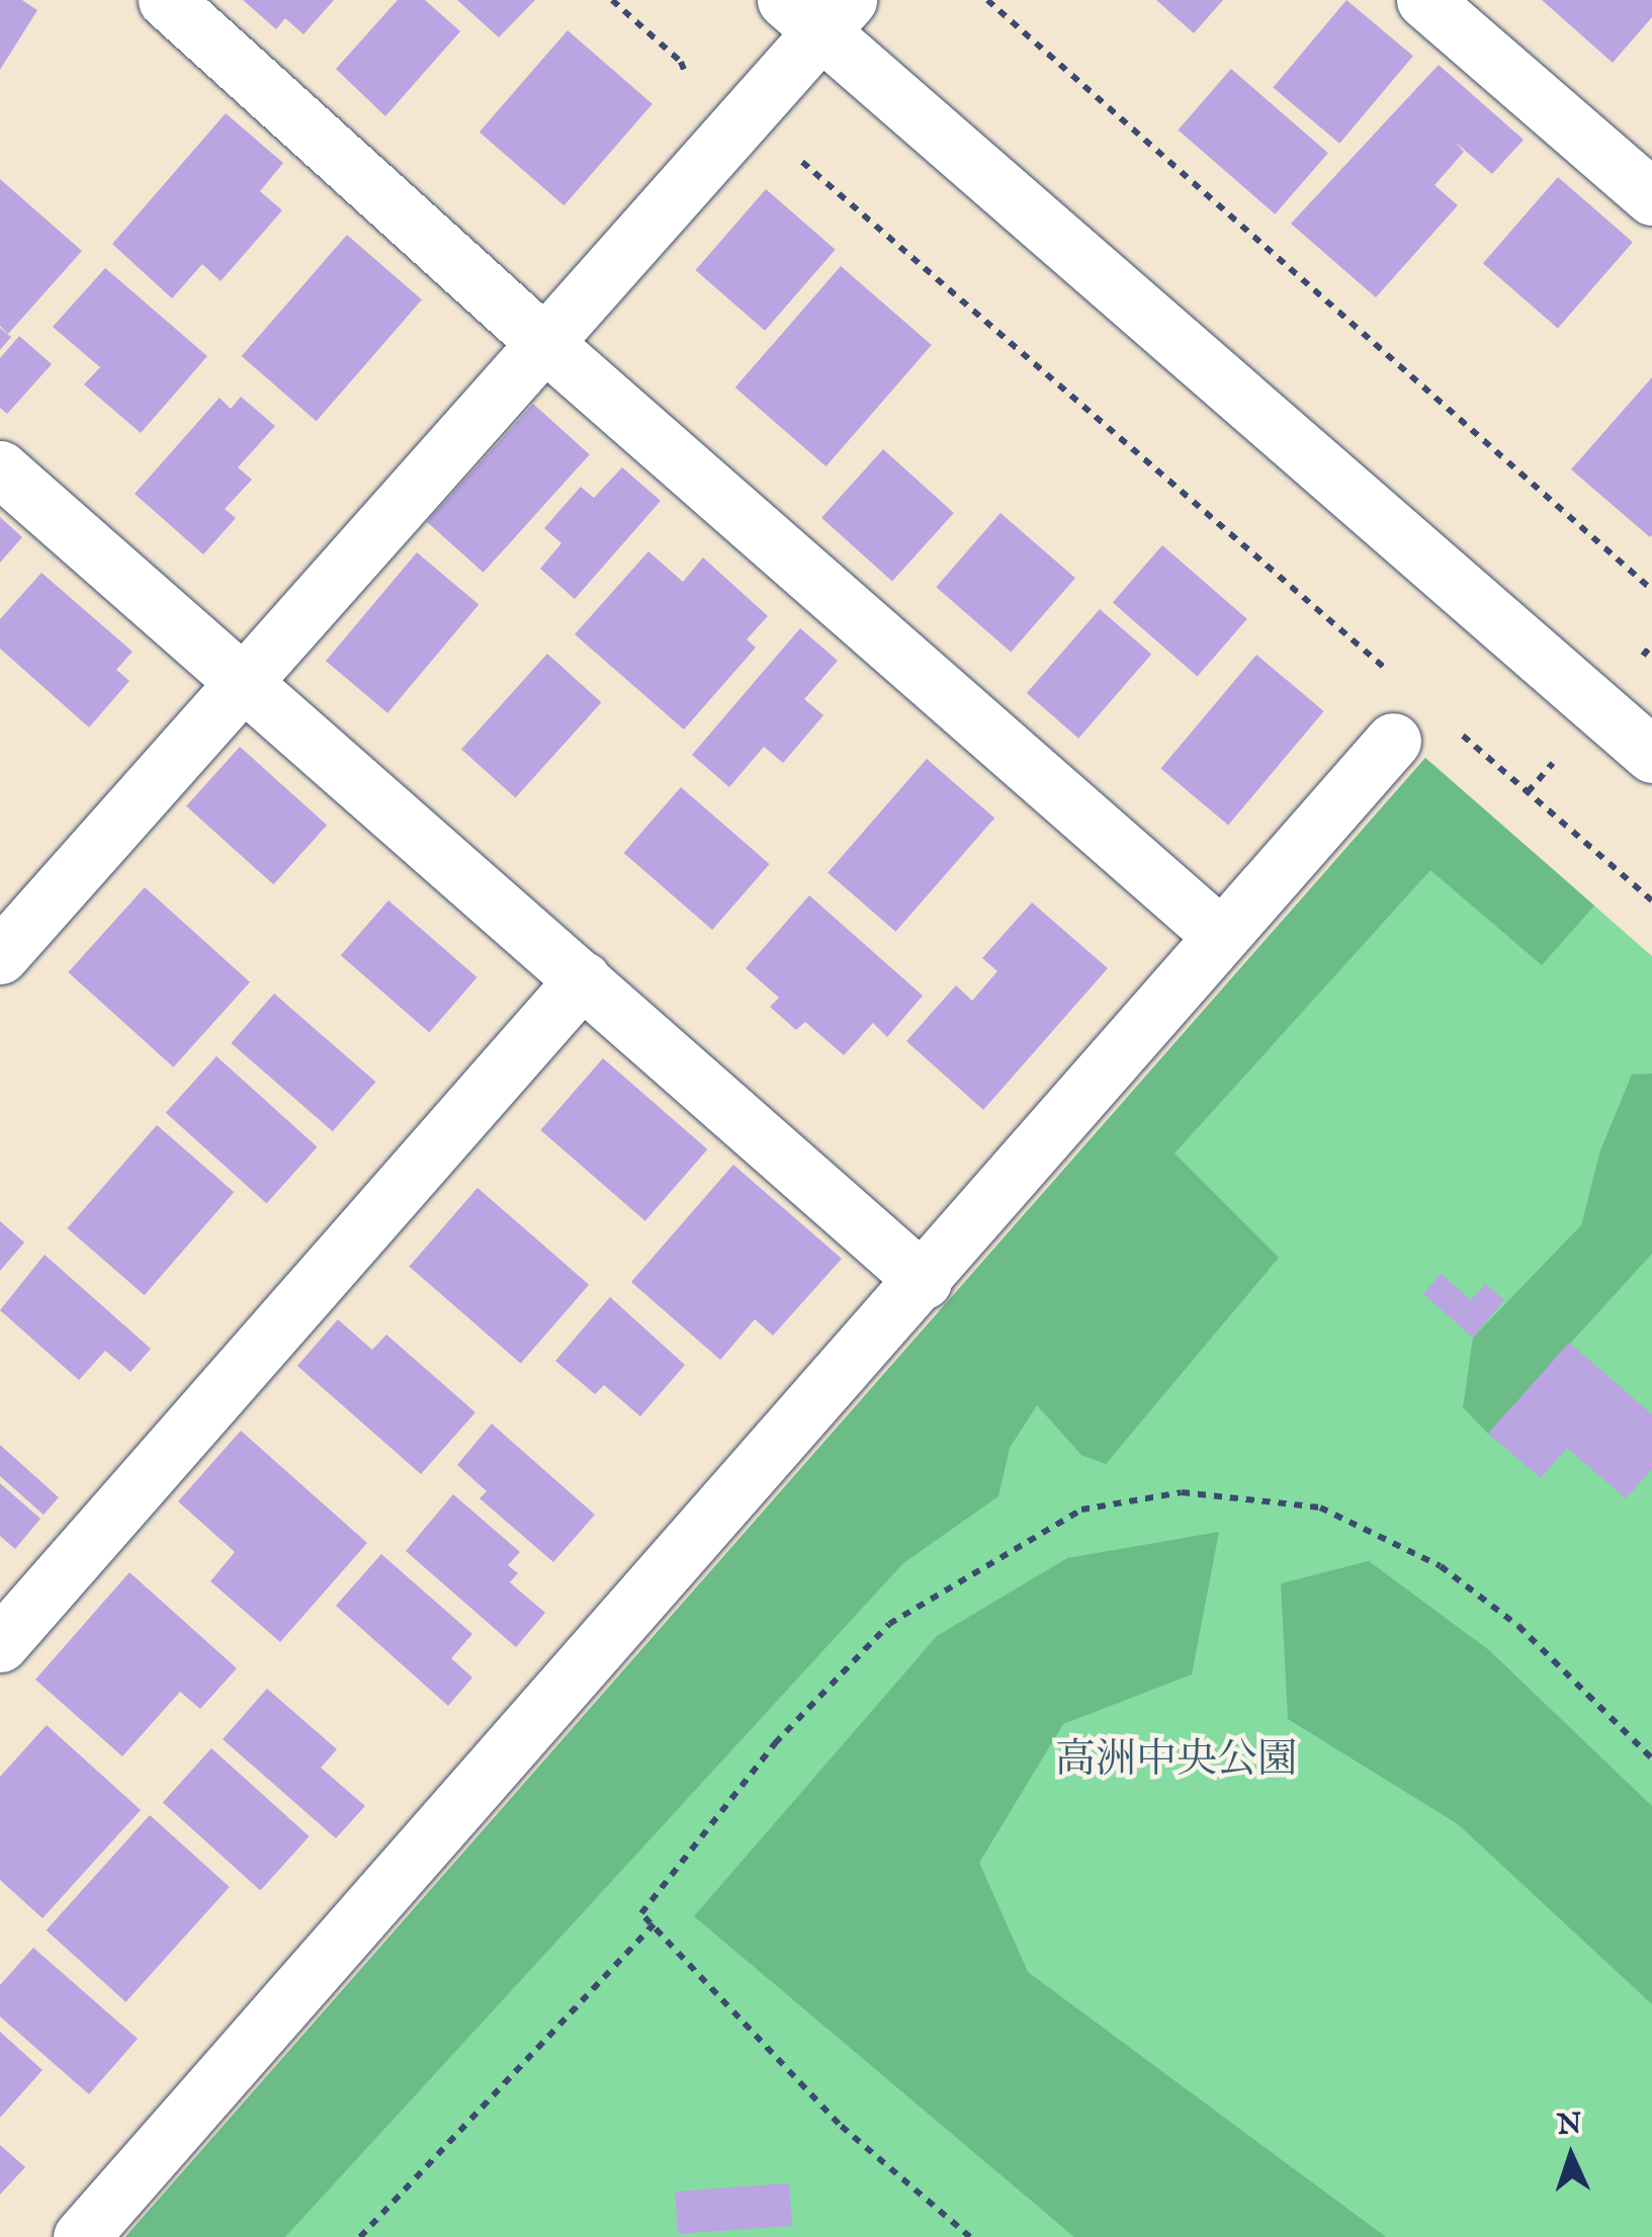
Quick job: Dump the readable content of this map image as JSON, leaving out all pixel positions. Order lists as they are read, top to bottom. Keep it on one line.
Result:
{"parks":["高洲中央公園"],"north":"top"}
